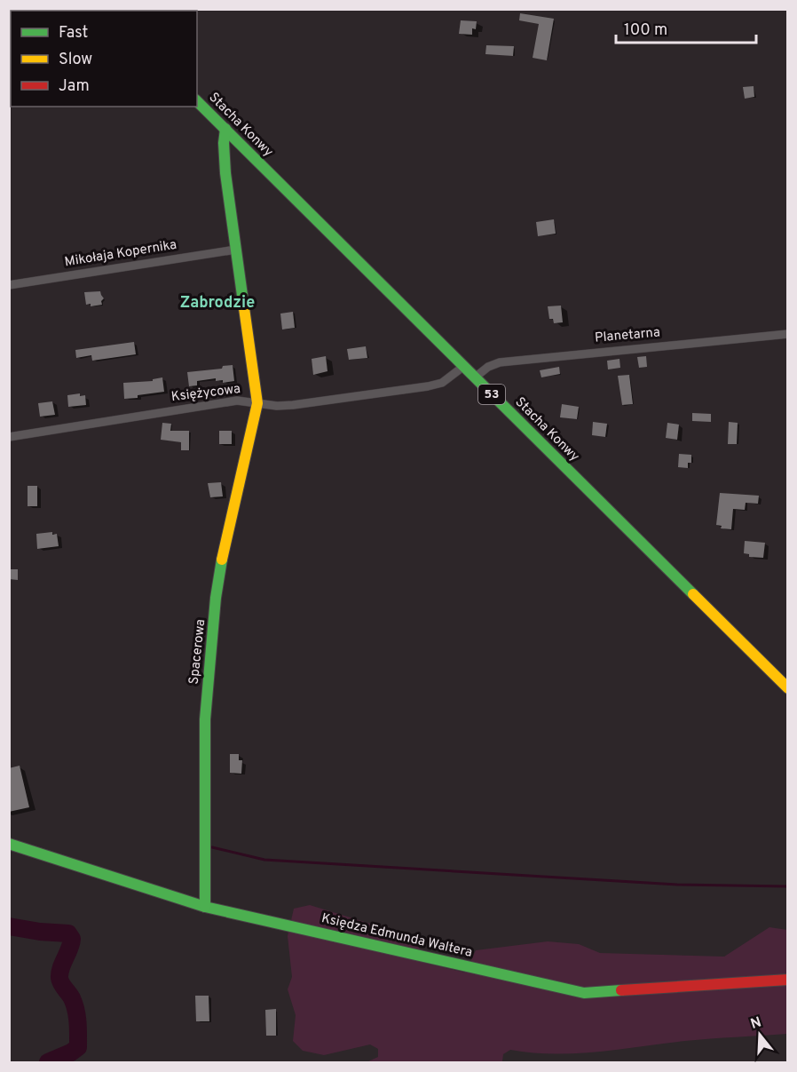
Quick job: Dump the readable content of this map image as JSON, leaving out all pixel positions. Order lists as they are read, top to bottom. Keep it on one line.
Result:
{"streets":{"street":["Stacha Konwy","Mikołaja Kopernika","Planetarna","Księżycowa","53","Spacerowa","Księdza Edmunda Waltera"]},"crossings":[["Stacha Konwy","Planetarna"],["Stacha Konwy","Księżycowa"],["Księżycowa","Spacerowa"],["Spacerowa","Księdza Edmunda Waltera"]],"districts":["Zabrodzie"],"legend":["Fast","Slow","Jam"],"scale_bar":"100 m","north":"top"}
